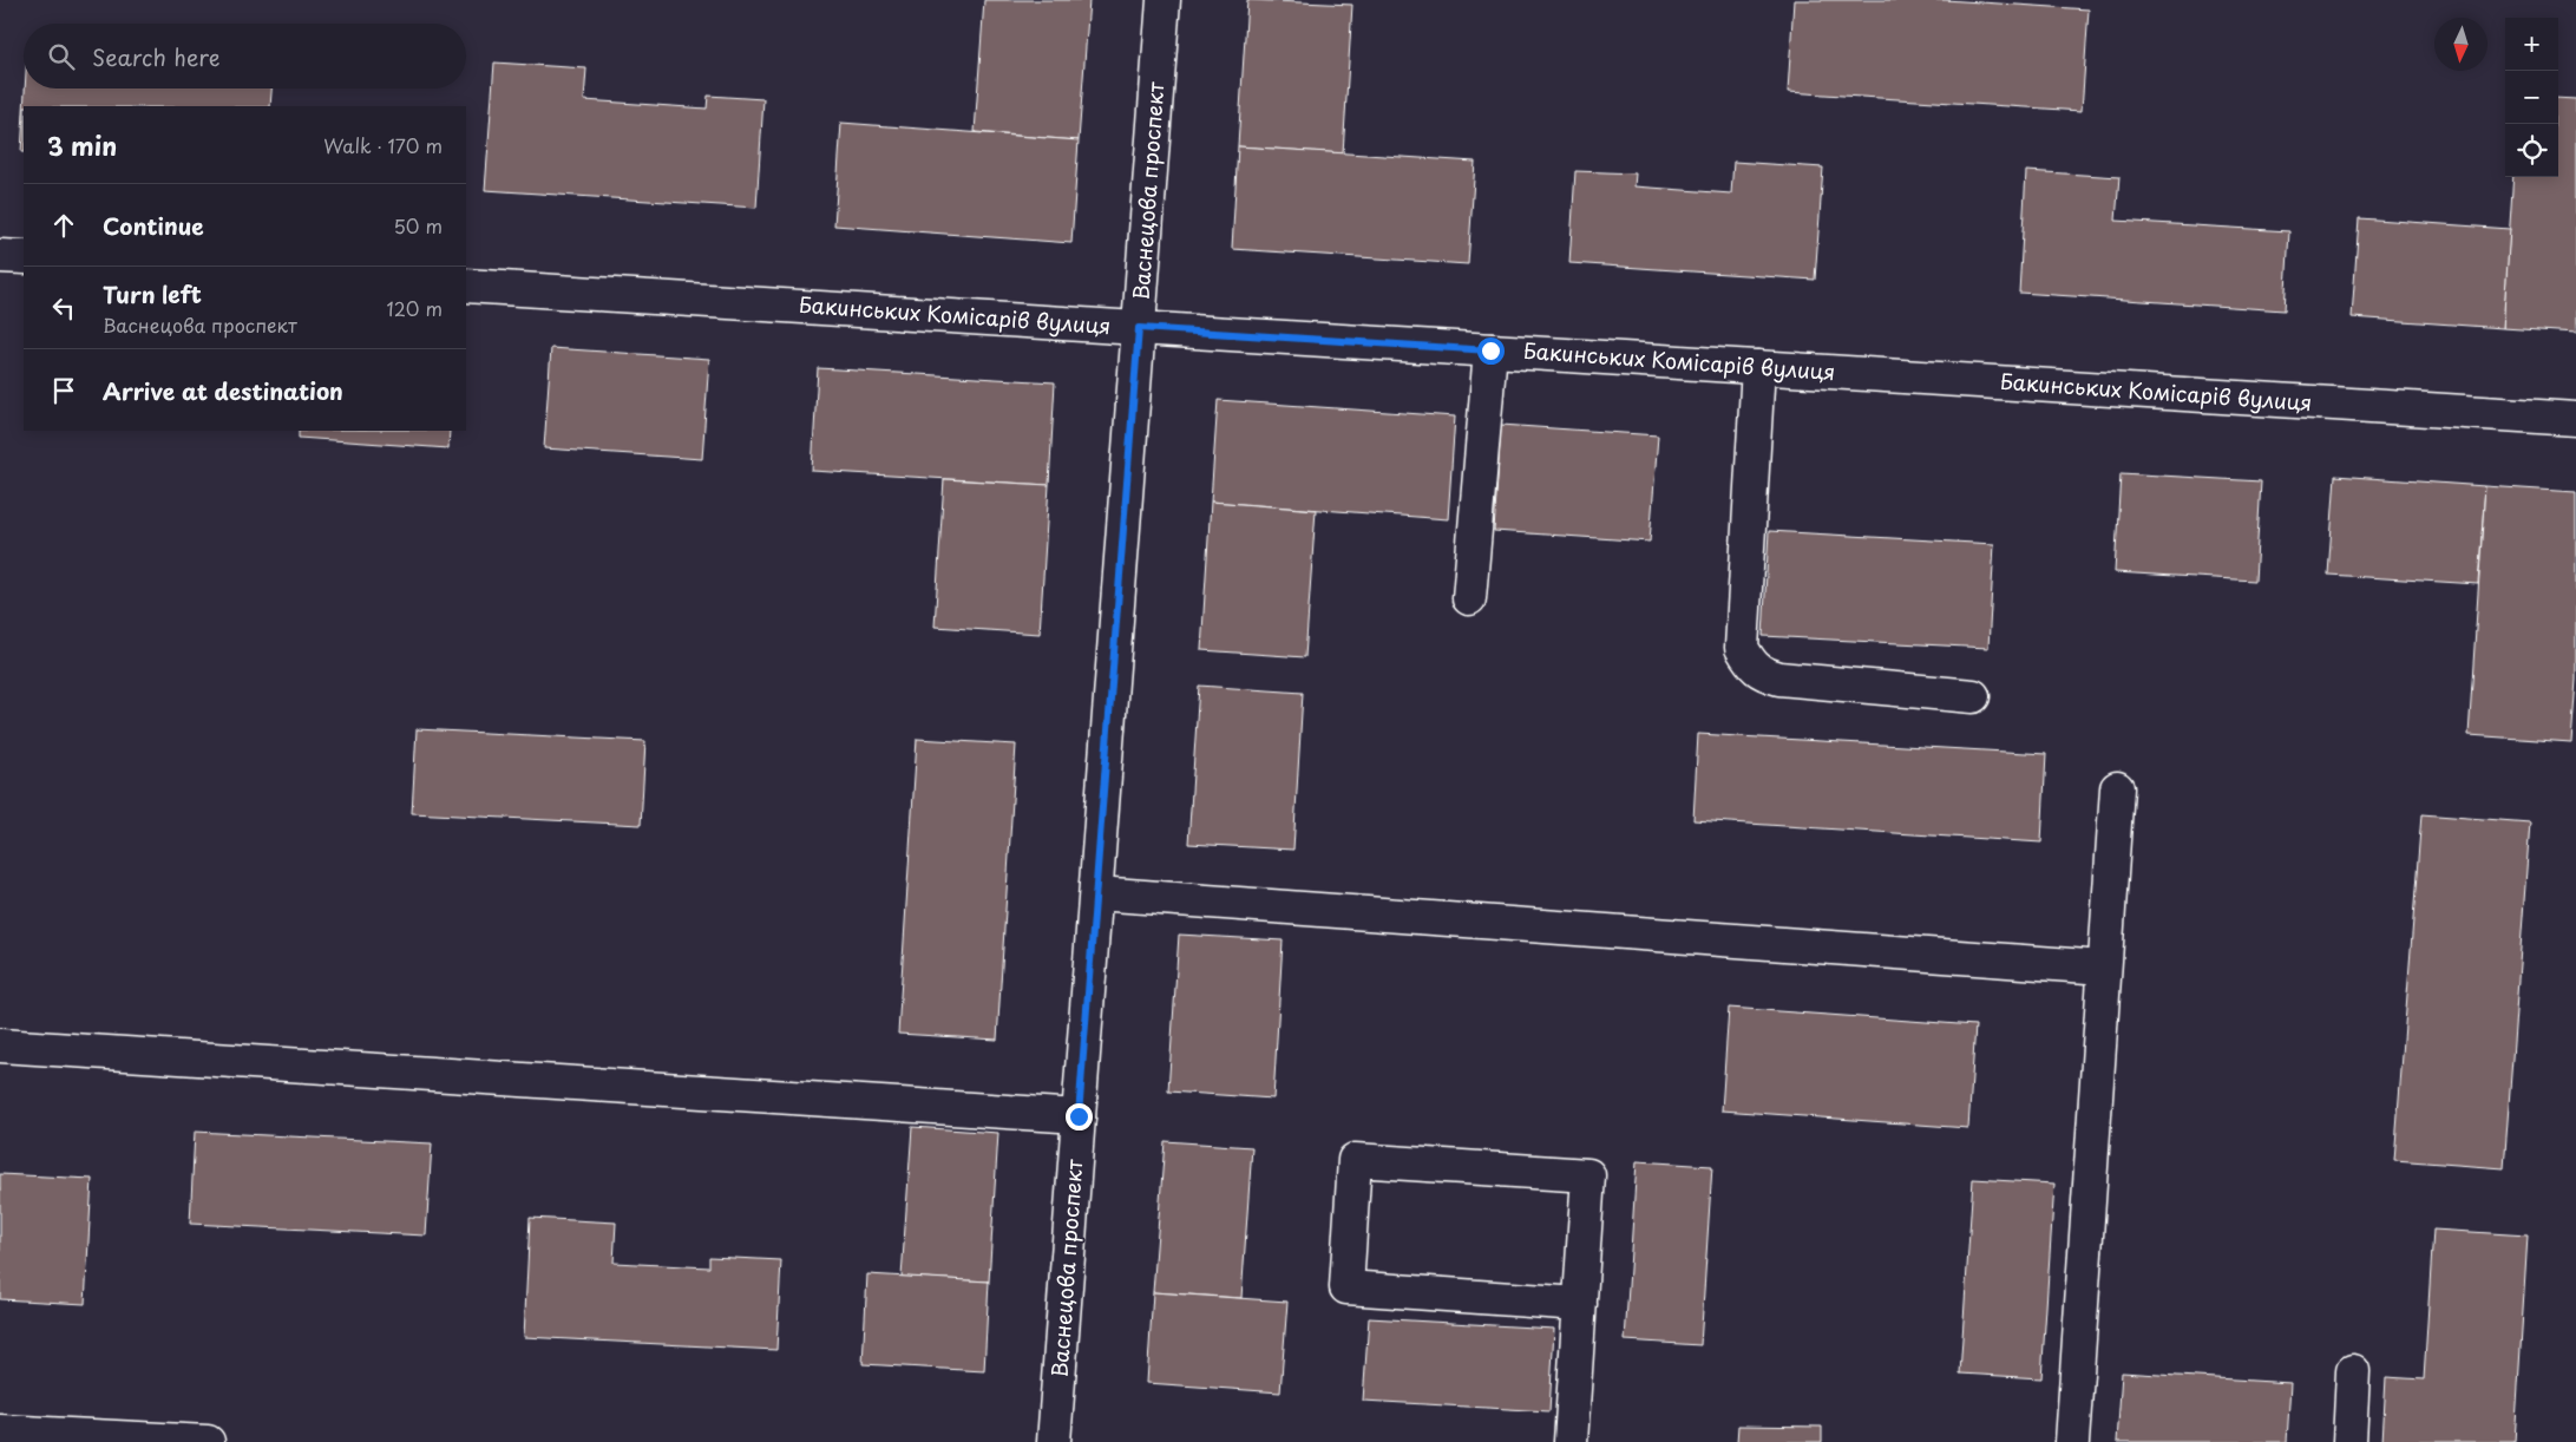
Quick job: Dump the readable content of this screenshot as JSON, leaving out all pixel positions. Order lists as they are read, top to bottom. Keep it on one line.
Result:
{"streets":{"street":["Васнецова проспект","Бакинських Комісарів вулиця"]},"crossings":[["Васнецова проспект","Бакинських Комісарів вулиця"]],"north":"bottom","page":{"map_buttons":["+","−"],"search":"Search here","heading":["3 min","Walk · 170 m"],"list":[["Continue","50 m"],["Turn left","Васнецова проспект","120 m"],"Arrive at destination"]}}
